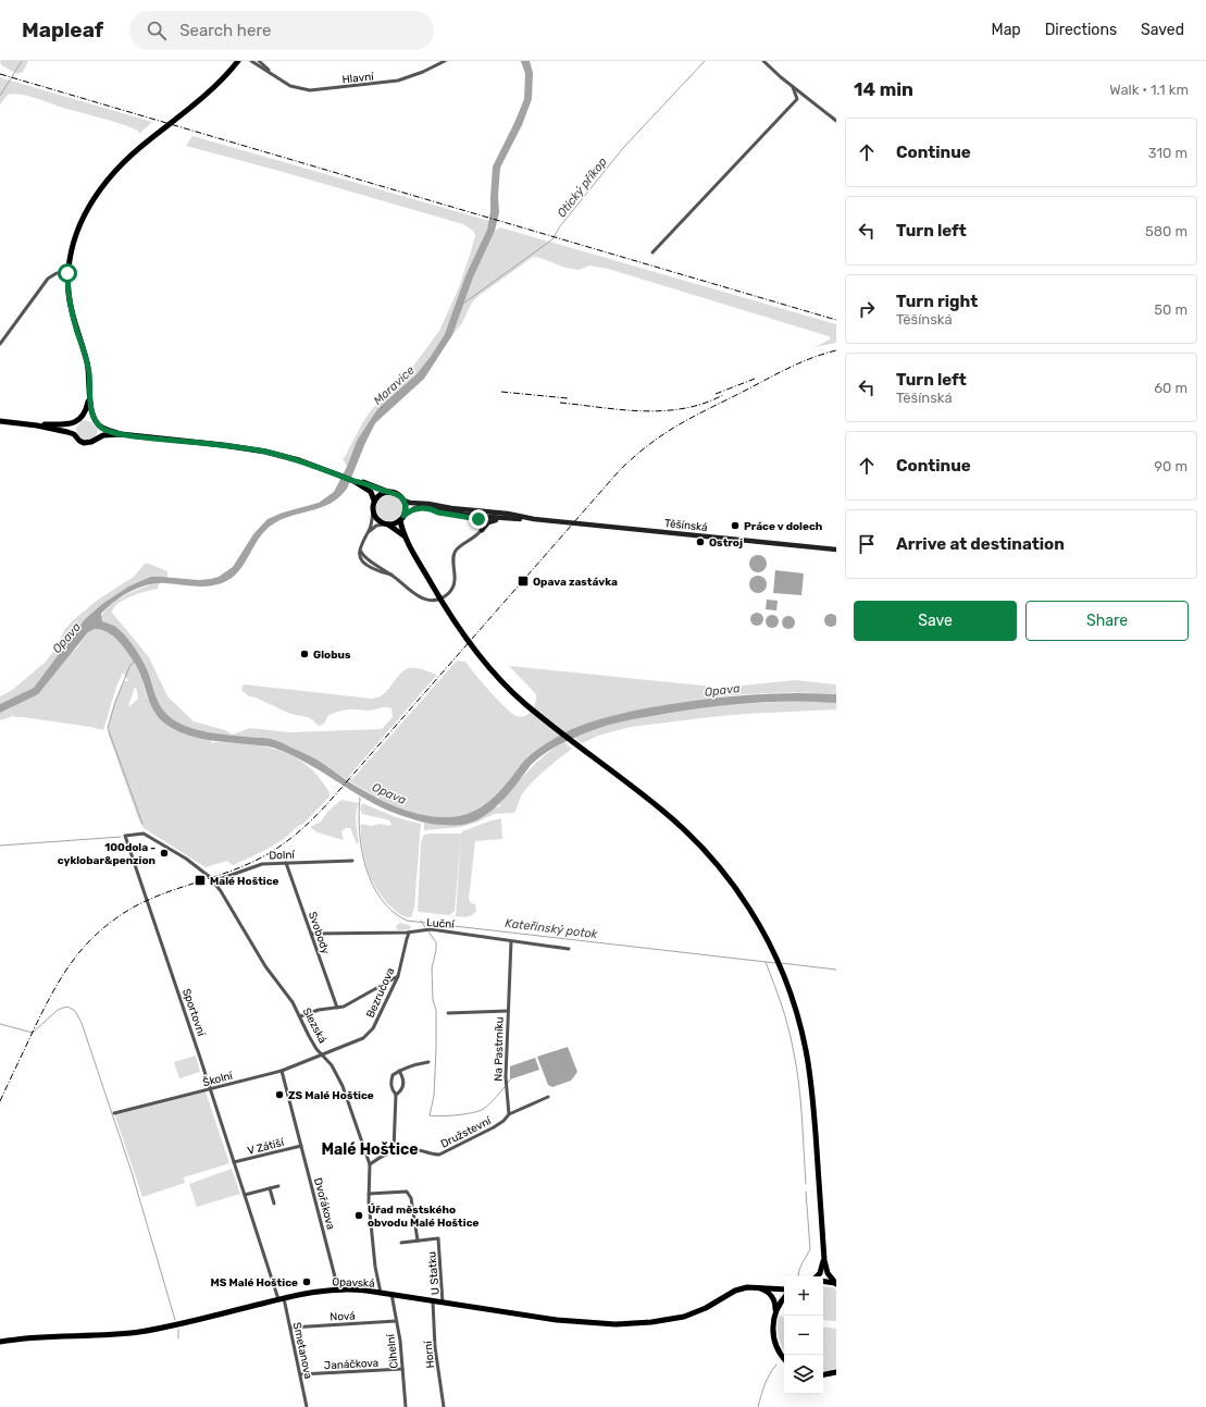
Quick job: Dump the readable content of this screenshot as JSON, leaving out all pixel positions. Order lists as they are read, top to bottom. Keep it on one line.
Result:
{"streets":{"main road":["Těšínská","Opavská"],"street":["Hlavní","Dolní","Luční","Svobody","Bezručova","Sportovní","Slezská","Na Pastrníku","Školní","Družstevní","V Zátiší","Dvořákova","U Statku","Nová","Smetanova","Cihelní","Horní","Janáčkova"]},"crossings":[["Dolní","Svobody"],["Dolní","Slezská"],["Luční","Svobody"],["Luční","Bezručova"],["Luční","Na Pastrníku"],["Bezručova","Slezská"],["Bezručova","Školní"],["Sportovní","Slezská"],["Sportovní","Školní"],["Sportovní","V Zátiší"],["Sportovní","Opavská"],["Sportovní","Smetanova"],["Slezská","Školní"],["Slezská","Družstevní"],["Slezská","Opavská"],["Na Pastrníku","Družstevní"],["Školní","Dvořákova"],["V Zátiší","Dvořákova"],["Dvořákova","Opavská"],["U Statku","Opavská"],["Opavská","Smetanova"],["Opavská","Cihelní"],["Opavská","Horní"],["Nová","Smetanova"],["Nová","Cihelní"],["Smetanova","Janáčkova"],["Cihelní","Janáčkova"]],"districts":["Malé Hoštice"],"water":["Otický příkop","Moravice","Opava","Kateřinský potok"],"places":{"other":["Práce v dolech","Ostroj","Globus","100dola - cyklobar&penzion","ZS Malé Hoštice","Úřad městského obvodu Malé Hoštice","MS Malé Hoštice"],"transit":["Opava zastávka","Malé Hoštice"]},"page":{"header":"Mapleaf","search":"Search here","nav":["Map","Directions","Saved"],"heading":["14 min","Walk · 1.1 km"],"list":[["Continue","310 m"],["Turn left","580 m"],["Turn right","Těšínská","50 m"],["Turn left","Těšínská","60 m"],["Continue","90 m"],"Arrive at destination"],"buttons":["Save","Share"],"map_buttons":["+","−"]}}
